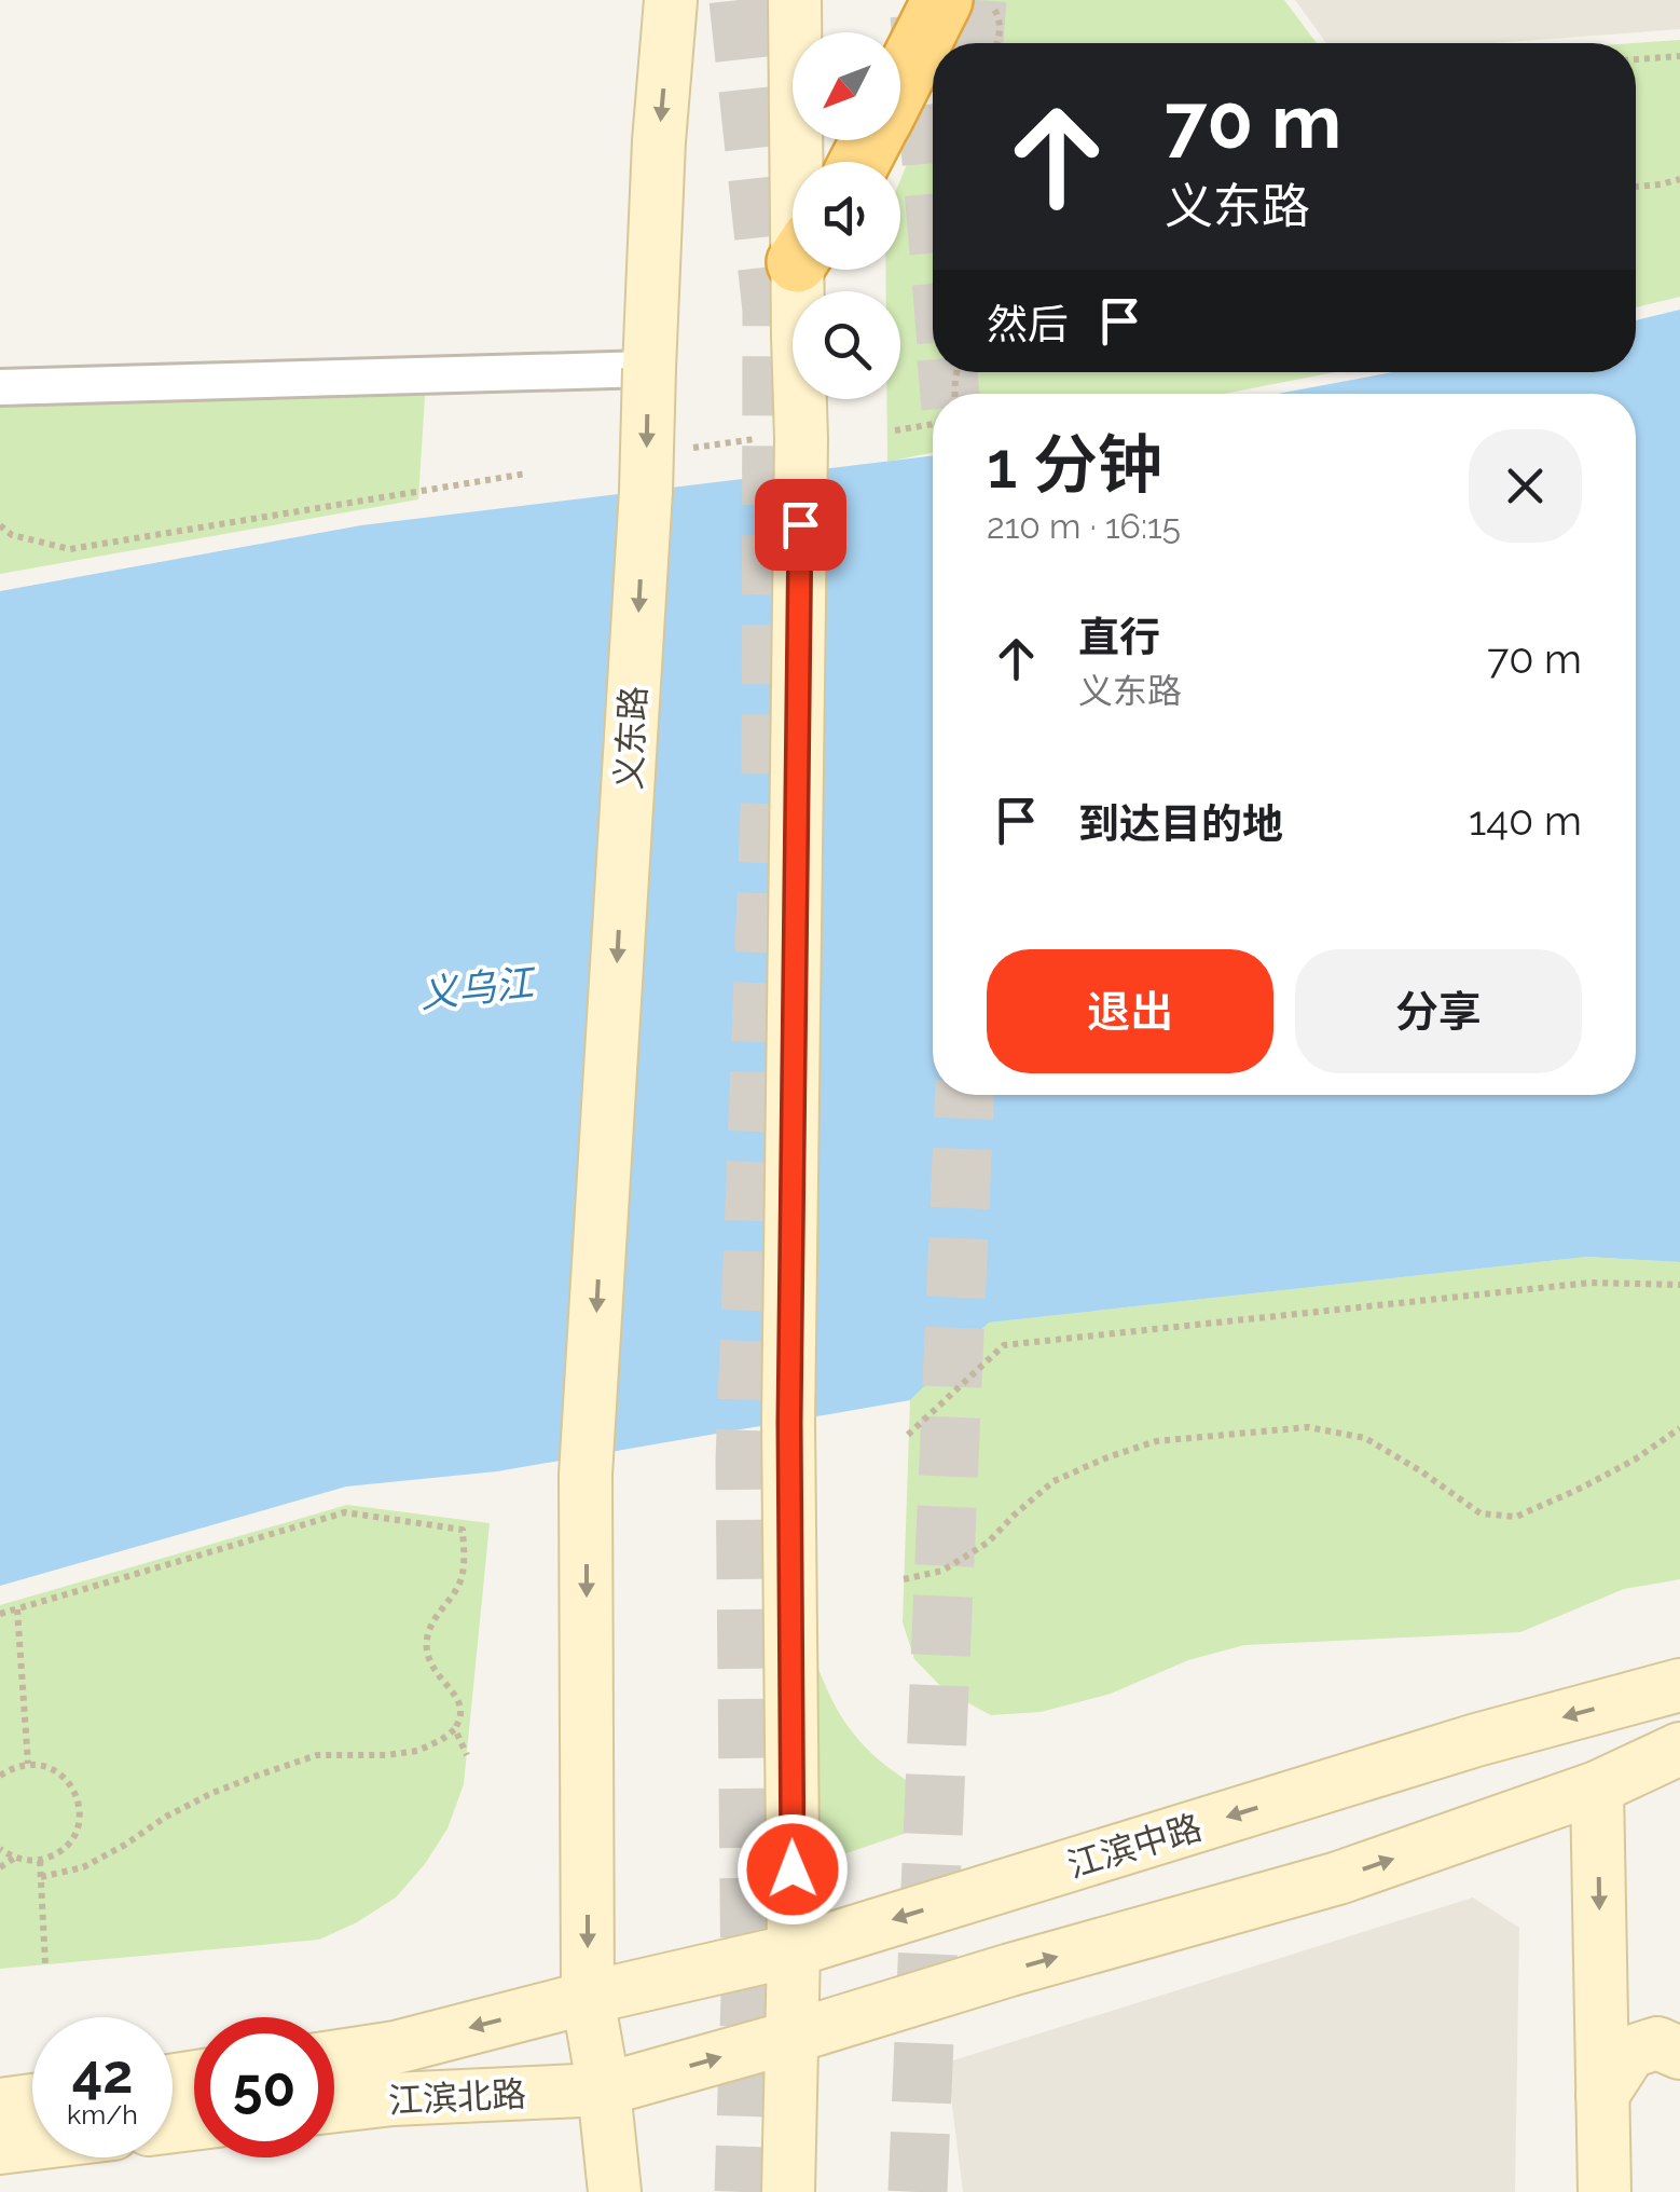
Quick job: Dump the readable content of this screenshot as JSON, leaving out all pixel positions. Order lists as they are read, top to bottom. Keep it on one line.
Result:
{"streets":{"main road":["义东路","江滨中路","江滨北路"]},"crossings":[["义东路","江滨中路"],["义东路","江滨北路"],["江滨中路","江滨北路"]],"water":["义乌江"],"north":"bottom left","page":{"turn":["70 m","义东路"],"then":"然后","heading":["1 分钟","210 m · 16:15"],"list":[{"name":"直行","note":"义东路","value":"70 m"},{"name":"到达目的地","value":"140 m"}],"buttons":["退出","分享"],"speed":"42 km/h","limit":"50"}}
